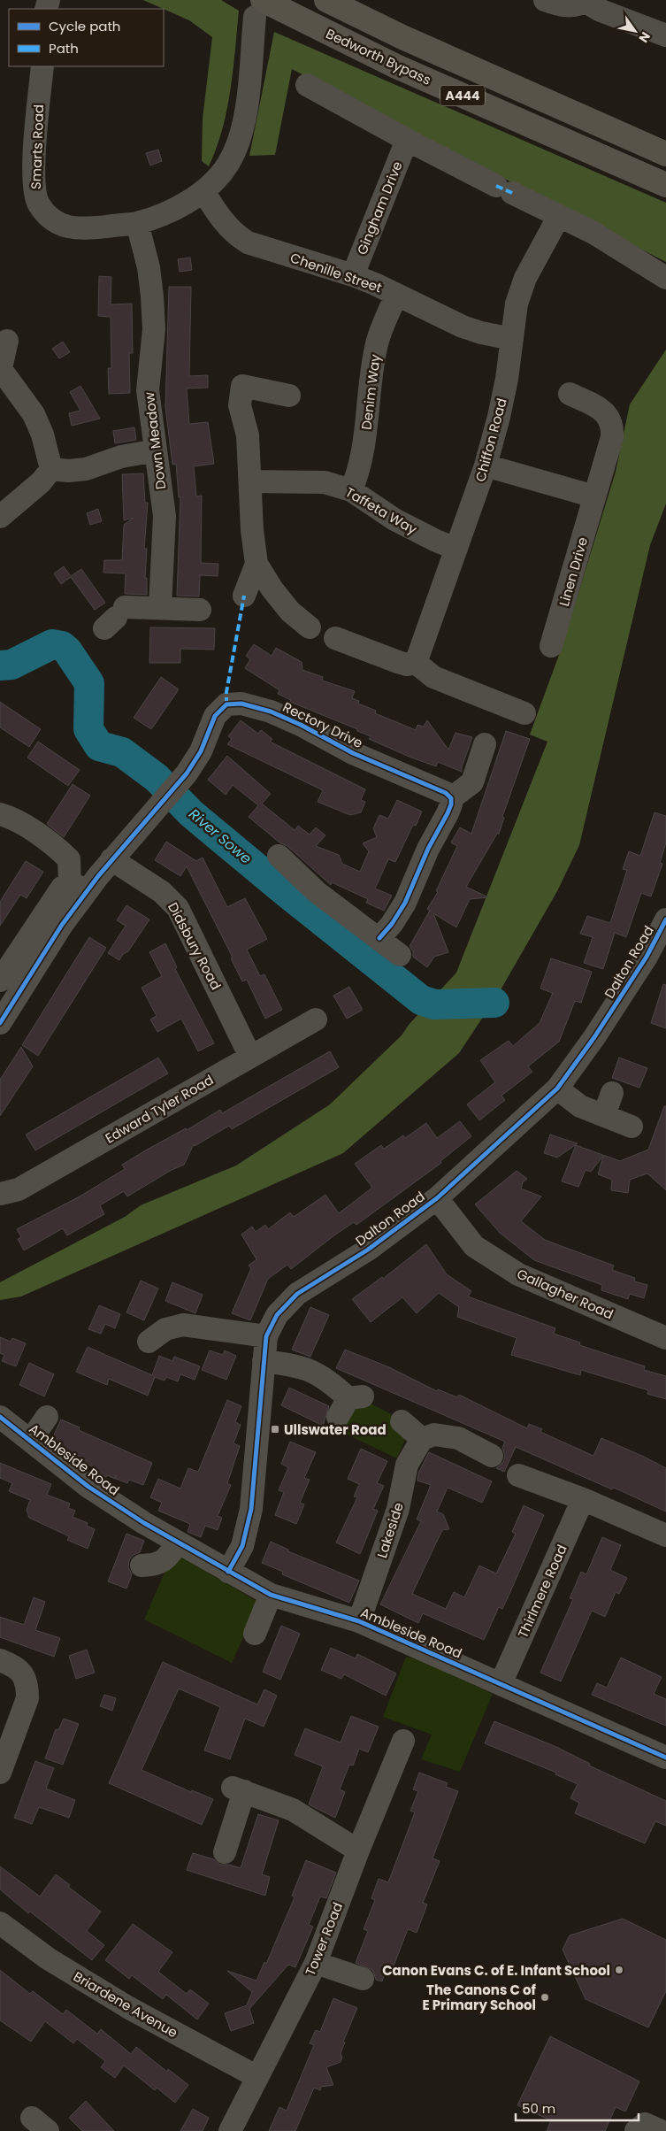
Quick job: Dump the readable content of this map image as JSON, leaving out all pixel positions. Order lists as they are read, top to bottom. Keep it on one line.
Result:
{"streets":{"highway":["Bedworth Bypass","A444"],"street":["Smarts Road","Gingham Drive","Chenille Street","Denim Way","Chiffon Road","Down Meadow","Taffeta Way","Linen Drive","Rectory Drive","Didsbury Road","Dalton Road","Edward Tyler Road","Gallagher Road","Ambleside Road","Lakeside","Thirlmere Road","Tower Road","Briardene Avenue"]},"crossings":[["Bedworth Bypass","Smarts Road"],["Smarts Road","Chenille Street"],["Smarts Road","Down Meadow"],["Gingham Drive","Chenille Street"],["Chenille Street","Denim Way"],["Chenille Street","Chiffon Road"],["Denim Way","Taffeta Way"],["Chiffon Road","Taffeta Way"],["Rectory Drive","Didsbury Road"],["Didsbury Road","Edward Tyler Road"],["Dalton Road","Gallagher Road"],["Dalton Road","Ambleside Road"],["Ambleside Road","Lakeside"],["Ambleside Road","Thirlmere Road"],["Tower Road","Briardene Avenue"]],"water":["River Sowe"],"places":{"transit":["Ullswater Road"],"other":["Canon Evans C. of E. Infant School","The Canons C of E Primary School"]},"legend":["Cycle path","Path"],"scale_bar":"50 m","north":"bottom right"}
